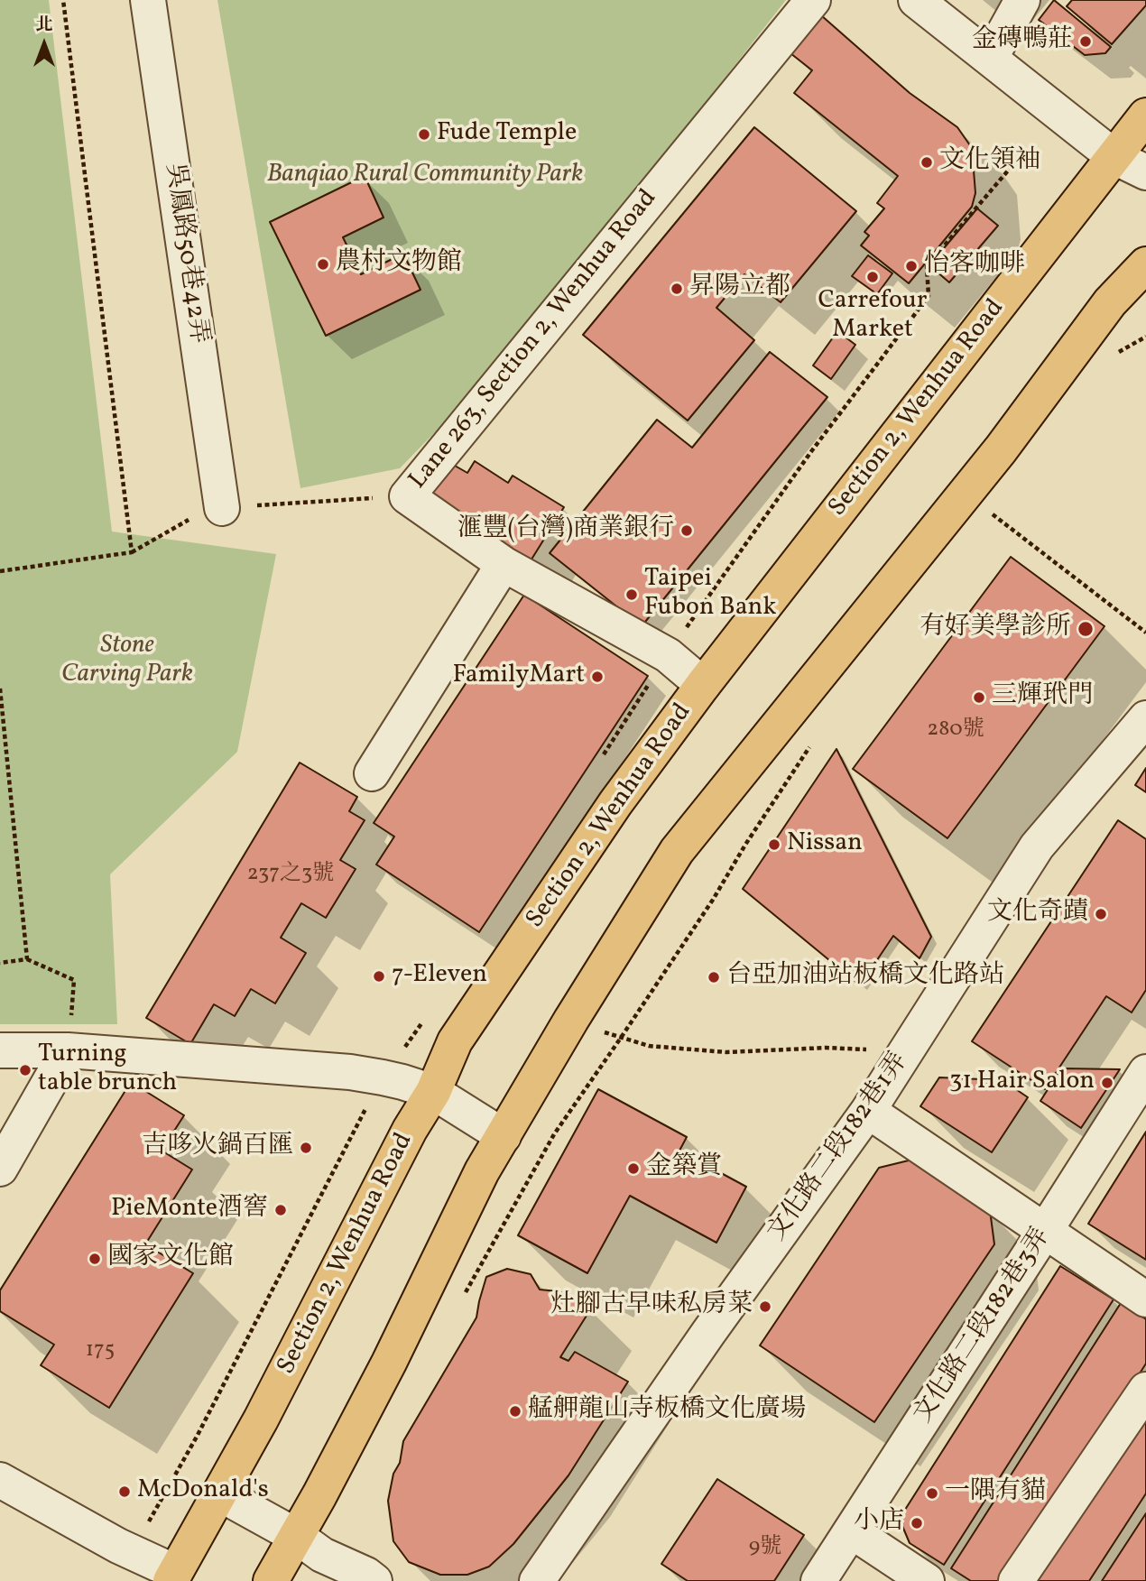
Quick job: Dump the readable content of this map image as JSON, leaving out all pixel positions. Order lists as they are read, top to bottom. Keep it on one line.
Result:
{"streets":{"main road":["Section 2, Wenhua Road"],"street":["吳鳳路50巷42弄","Lane 263, Section 2, Wenhua Road","文化路二段182巷1弄","文化路二段182巷3弄"]},"crossings":[["Lane 263, Section 2, Wenhua Road","Section 2, Wenhua Road"]],"parks":["Banqiao Rural Community Park","Stone Carving Park"],"places":["金磚鴨莊","Fude Temple","文化領袖","農村文物館","怡客咖啡","Carrefour Market","昇陽立都","滙豐(台灣)商業銀行","Taipei Fubon Bank","有好美學診所","FamilyMart","三輝玳門","Nissan","文化奇蹟","7-Eleven","台亞加油站板橋文化路站","Turning table brunch","31 Hair Salon","吉哆火鍋百匯","金築賞","PieMonte酒窖","國家文化館","灶腳古早味私房菜","艋舺龍山寺板橋文化廣場","McDonald's","一隅有貓","小店"],"house_numbers":["280號","237之3號","175","9號"],"north":"top"}
